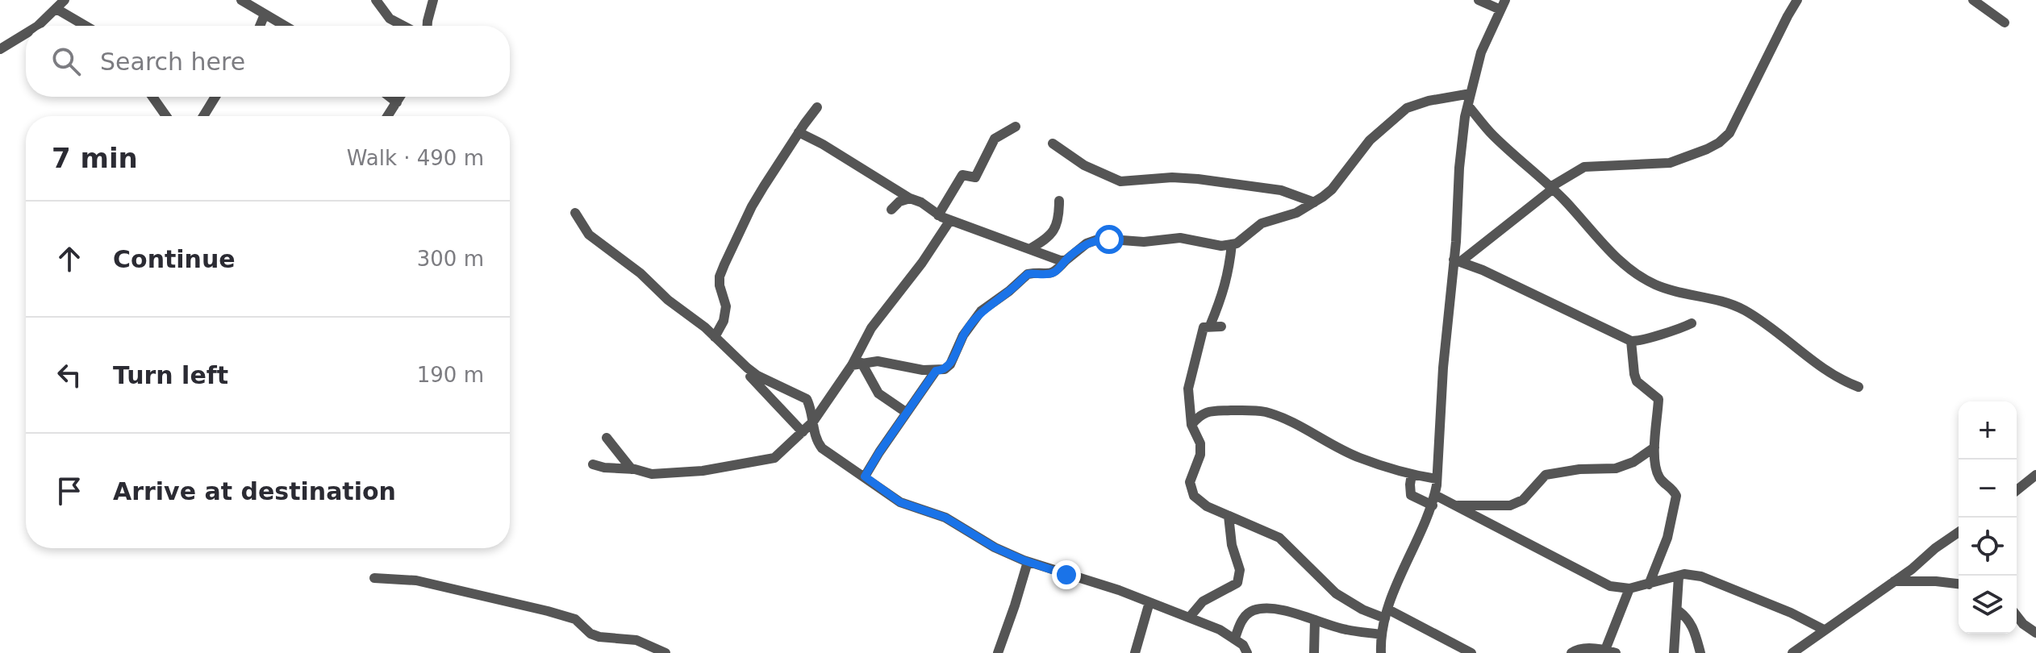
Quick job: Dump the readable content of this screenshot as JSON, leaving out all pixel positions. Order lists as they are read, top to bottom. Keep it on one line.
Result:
{"page":{"search":"Search here","heading":["7 min","Walk · 490 m"],"list":[["Continue","300 m"],["Turn left","190 m"],"Arrive at destination"],"map_buttons":["+","−"]}}
